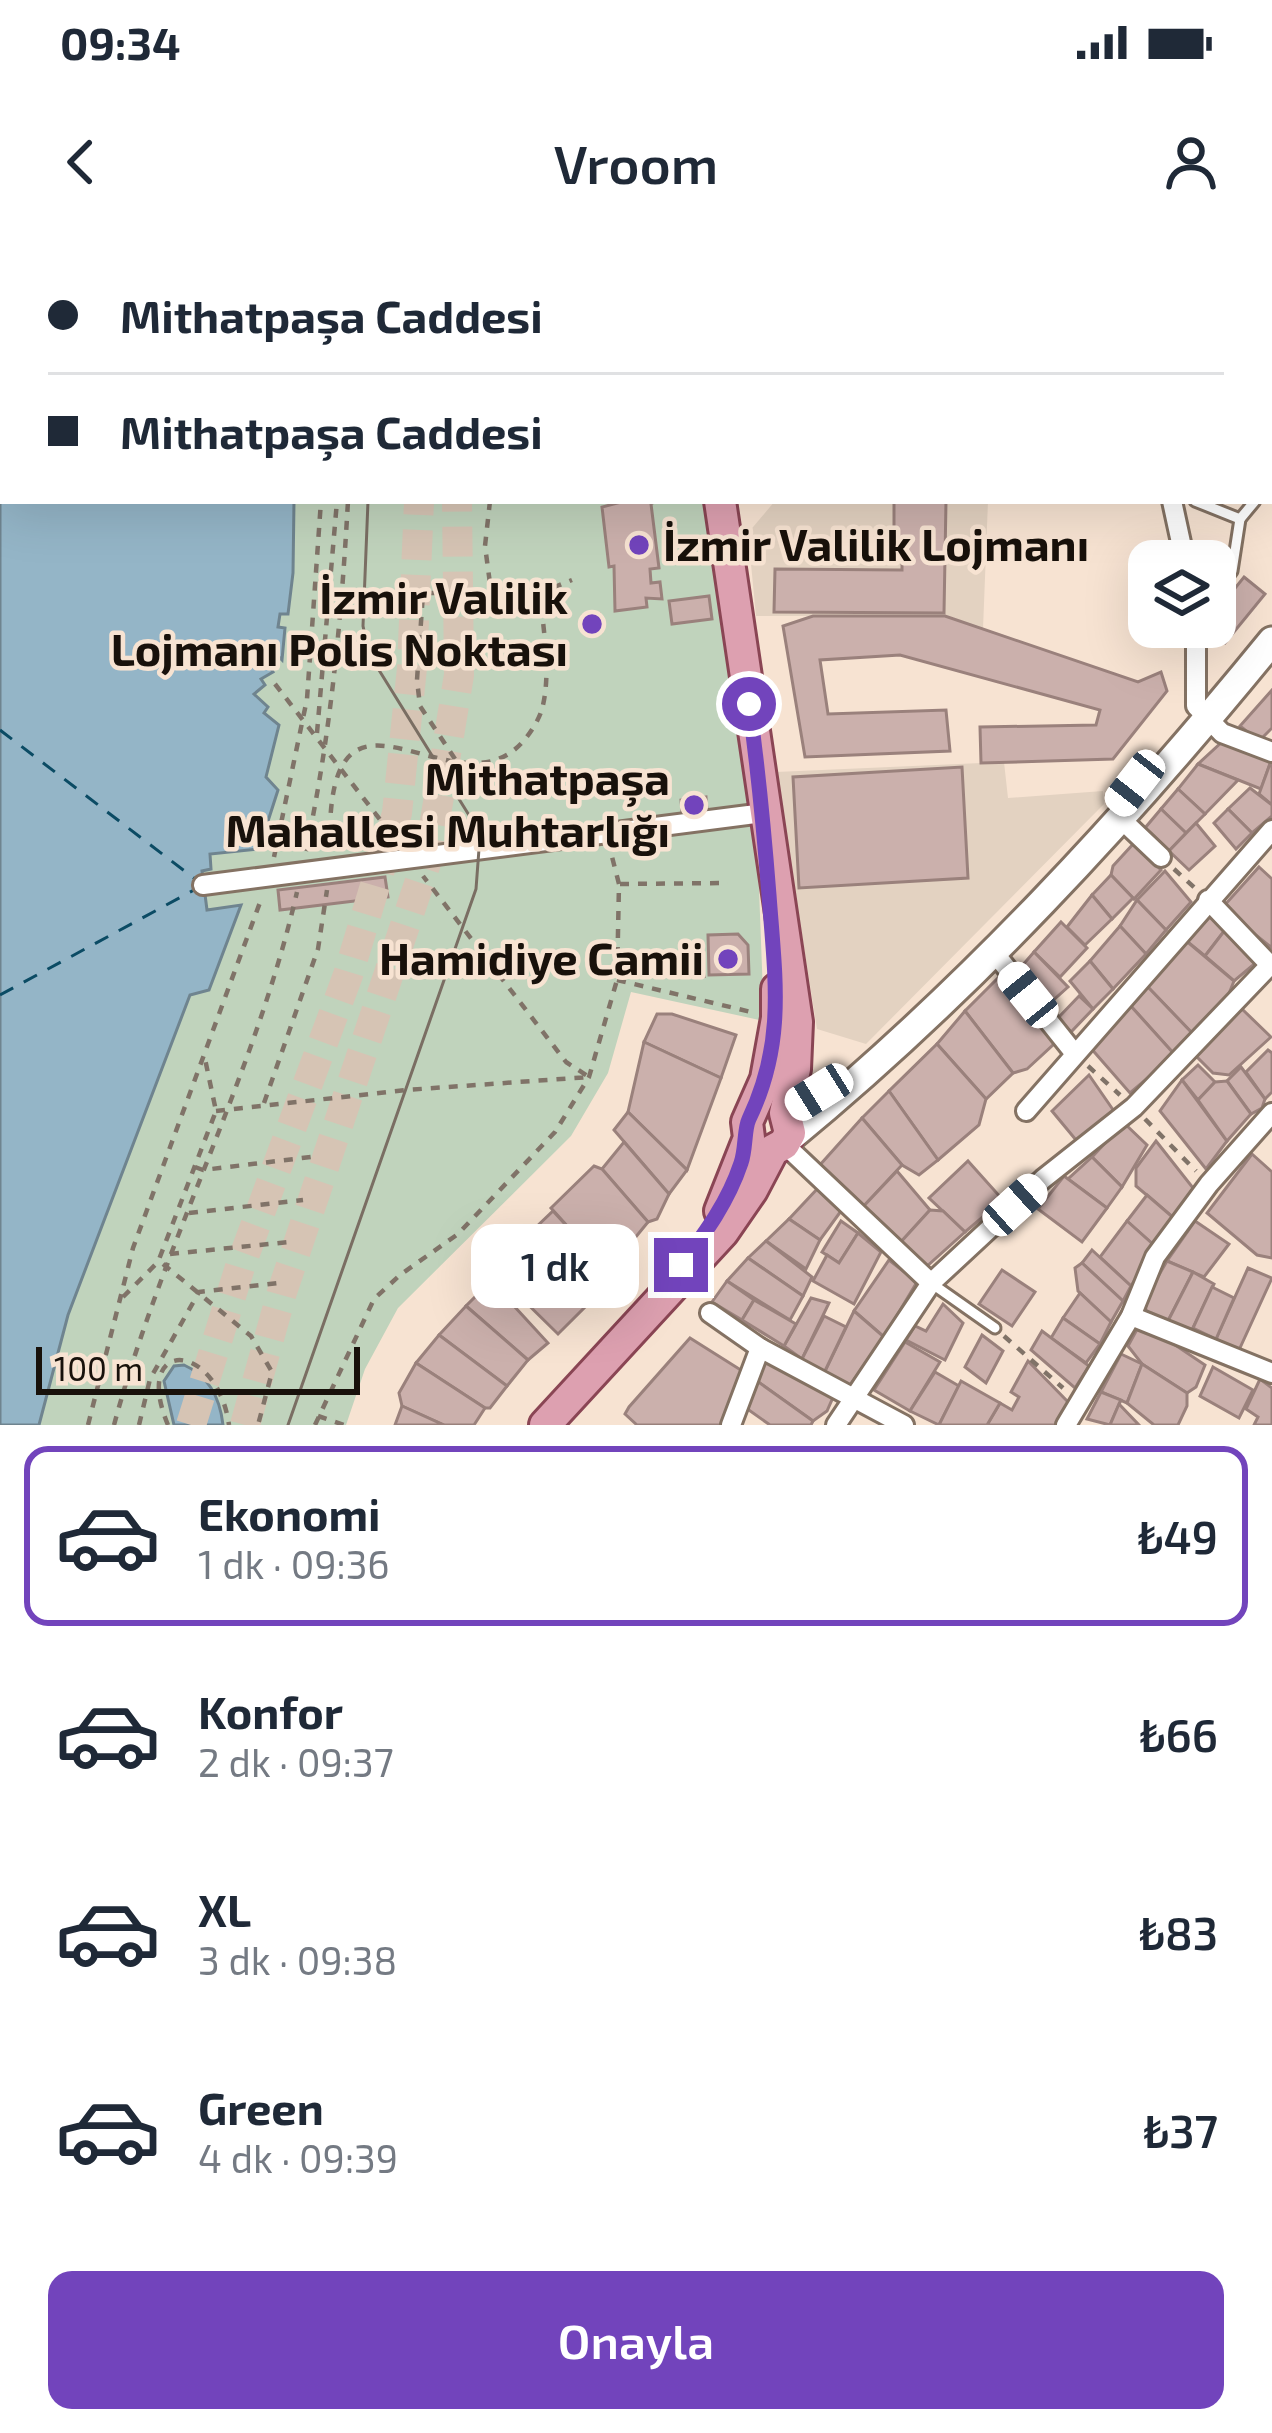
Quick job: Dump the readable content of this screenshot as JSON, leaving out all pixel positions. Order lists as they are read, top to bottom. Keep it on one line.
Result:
{"places":["İzmir Valilik Lojmanı","İzmir Valilik Lojmanı Polis Noktası","Mithatpaşa Mahallesi Muhtarlığı","Hamidiye Camii"],"scale_bar":"100 m","page":{"status":"09:34","header":"Vroom","banner":["Mithatpaşa Caddesi","Mithatpaşa Caddesi"],"bubble":"1 dk","scale":"100 m","list":[{"name":"Ekonomi","note":"1 dk · 09:36","value":"₺49"},{"name":"Konfor","note":"2 dk · 09:37","value":"₺66"},{"name":"XL","note":"3 dk · 09:38","value":"₺83"},{"name":"Green","note":"4 dk · 09:39","value":"₺37"}],"buttons":"Onayla"}}
